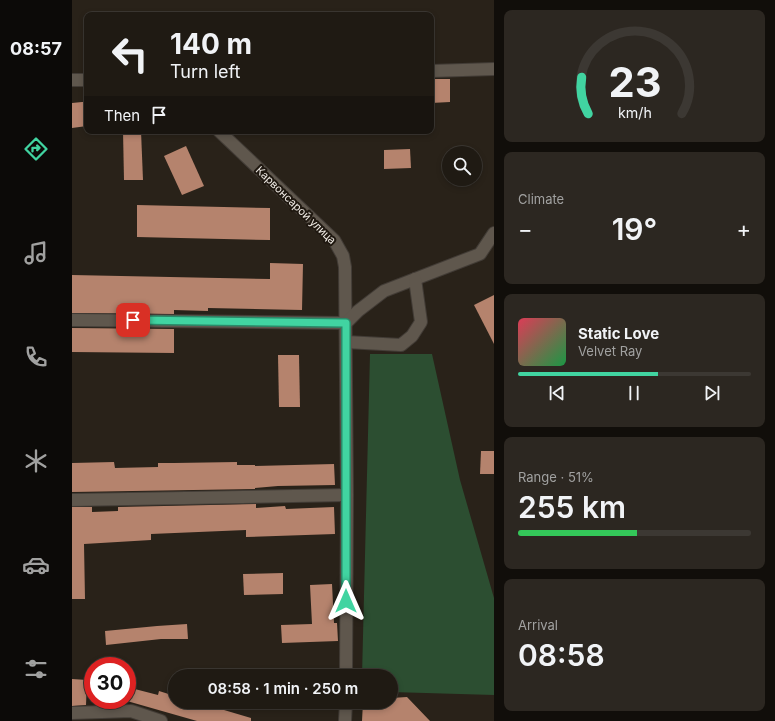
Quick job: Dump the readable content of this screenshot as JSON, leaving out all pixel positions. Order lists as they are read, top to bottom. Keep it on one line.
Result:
{"streets":{"street":["Карвонсарой улица"]},"page":{"tabs":"08:57","turn":["140 m","Turn left"],"then":"Then","tile":["Climate",["Range · 51%","255 km"],["Arrival","08:58"]],"heat":["−","19°","+"],"song":["Static Love","Velvet Ray"],"limit":"30","trip":"08:58 · 1 min · 250 m","gauge":["23","km/h"]}}
